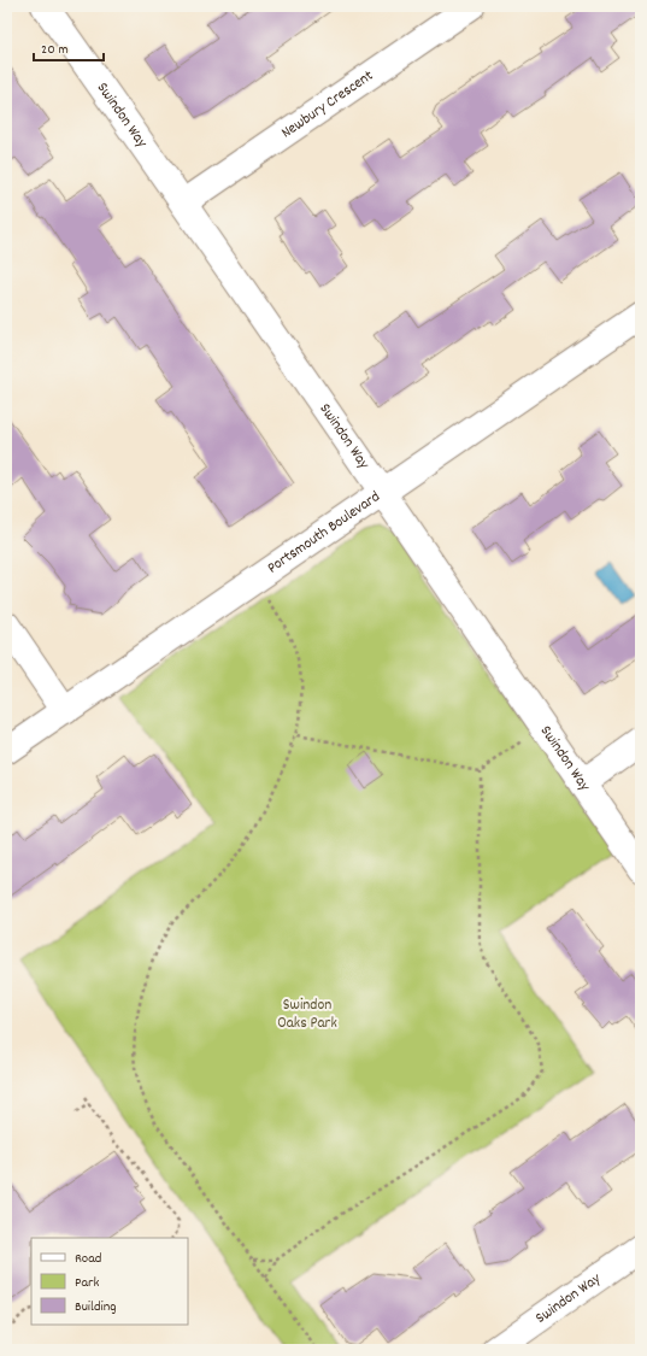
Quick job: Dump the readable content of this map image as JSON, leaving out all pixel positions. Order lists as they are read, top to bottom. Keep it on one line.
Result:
{"streets":{"street":["Newbury Crescent","Swindon Way","Portsmouth Boulevard"]},"crossings":[["Newbury Crescent","Swindon Way"],["Swindon Way","Portsmouth Boulevard"]],"parks":["Swindon Oaks Park"],"legend":["Road","Park","Building"],"scale_bar":"20 m"}
